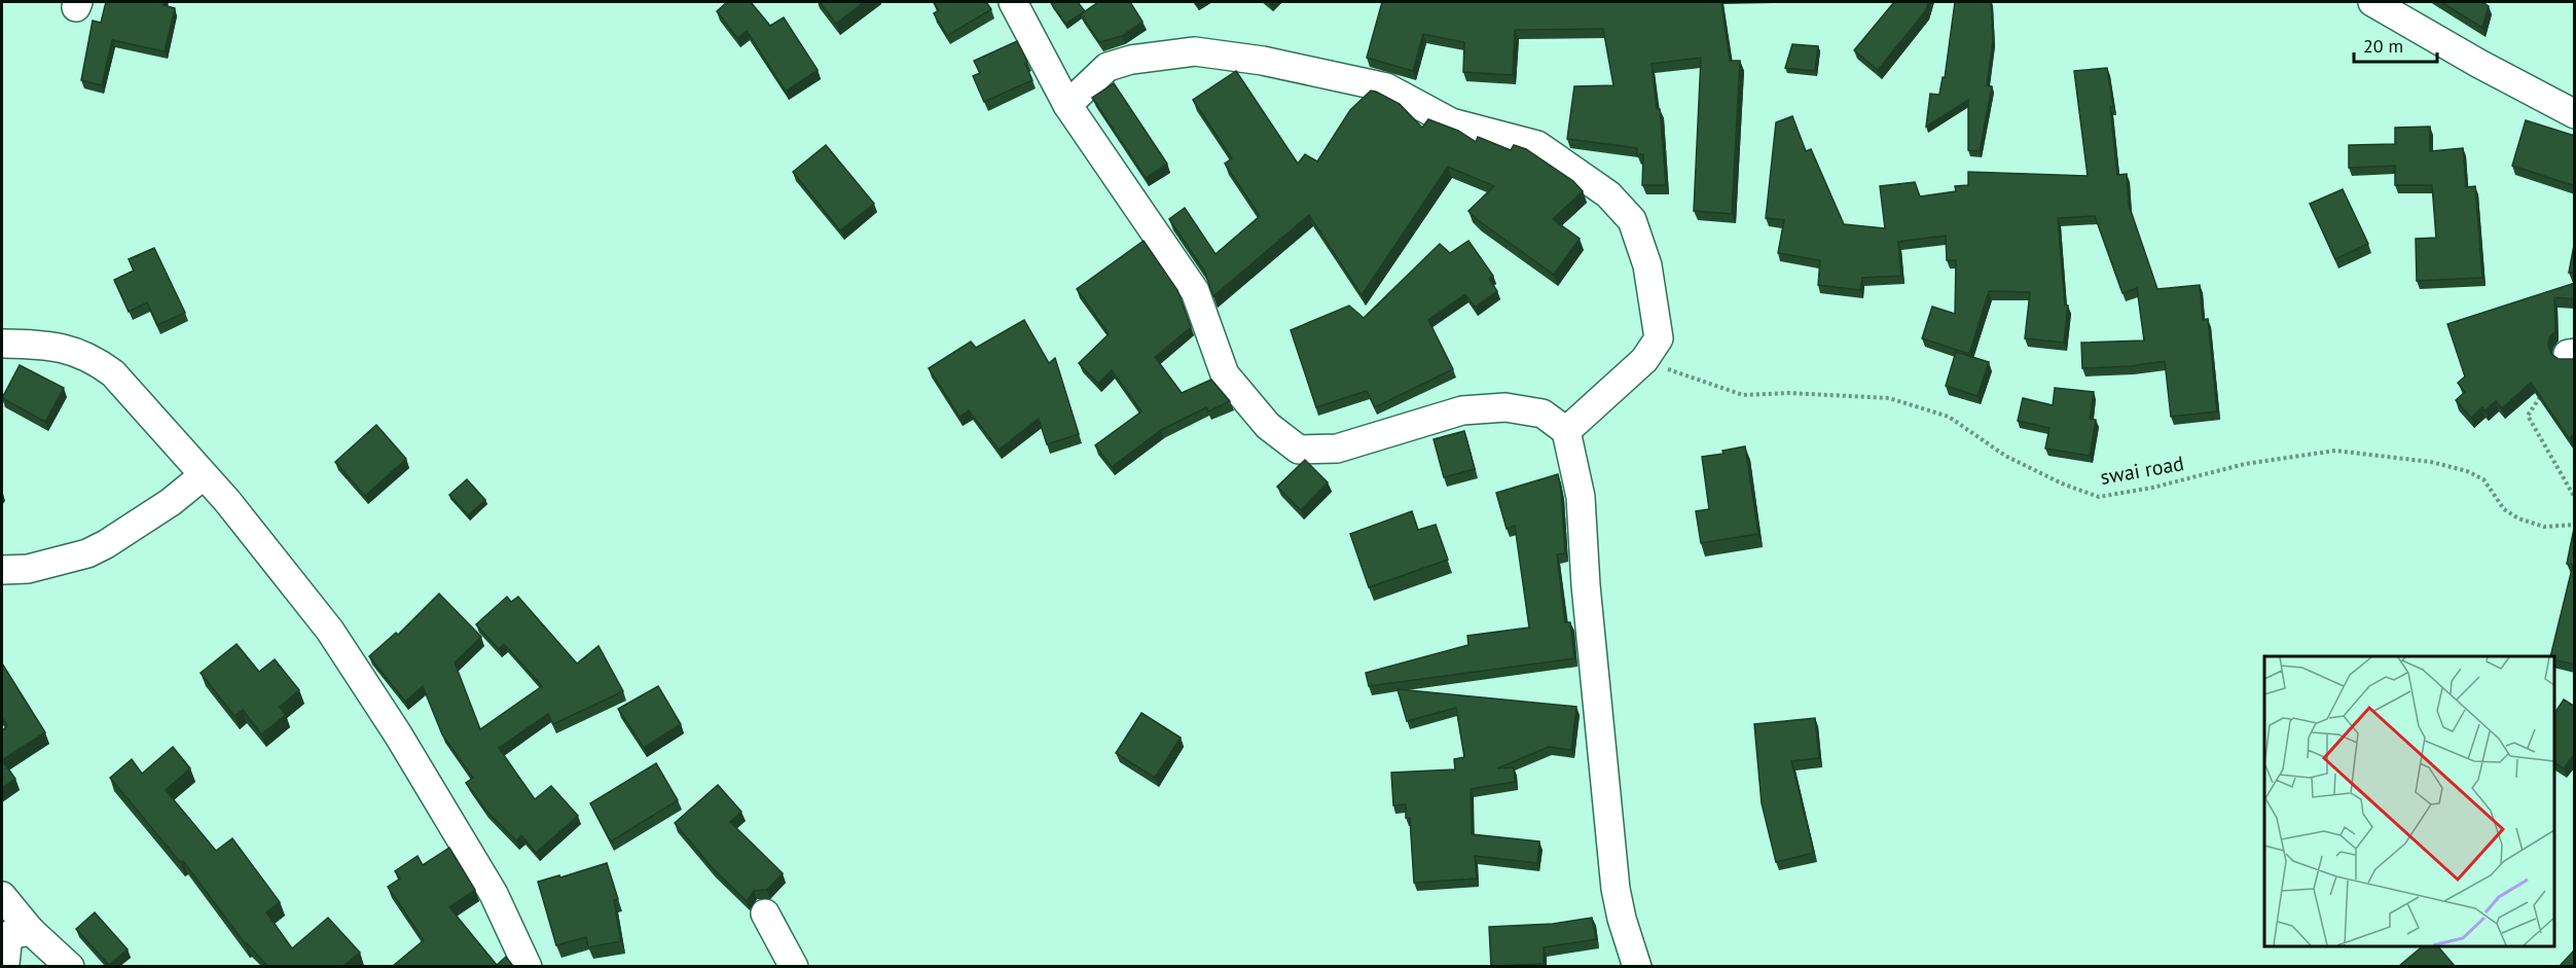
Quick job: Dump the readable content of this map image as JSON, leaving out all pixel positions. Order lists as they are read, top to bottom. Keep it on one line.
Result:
{"streets":{"path":["swai road"]},"scale_bar":"20 m"}
